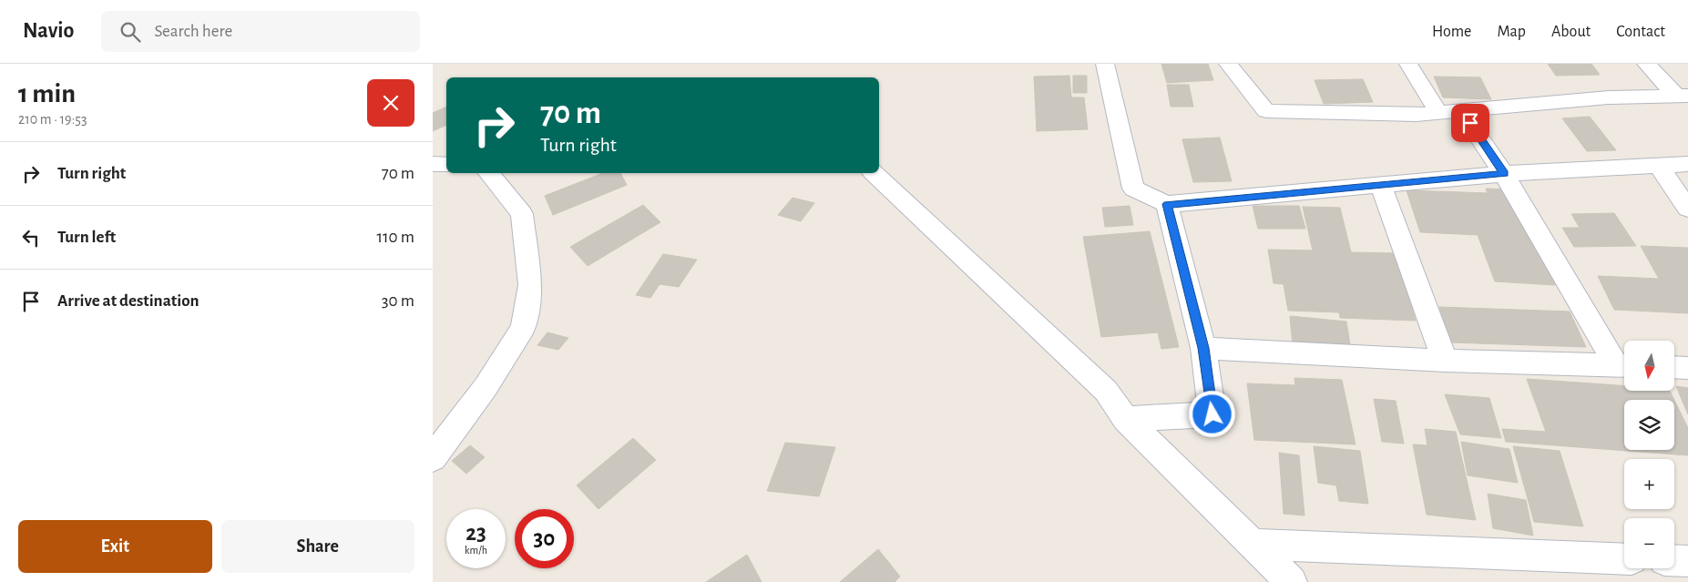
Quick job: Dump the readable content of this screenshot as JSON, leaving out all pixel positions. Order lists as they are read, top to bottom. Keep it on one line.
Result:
{"north":"bottom","page":{"header":"Navio","search":"Search here","nav":["Home","Map","About","Contact"],"heading":["1 min","210 m · 19:53"],"turn":["70 m","Turn right"],"list":[{"name":"Turn right","value":"70 m"},{"name":"Turn left","value":"110 m"},{"name":"Arrive at destination","value":"30 m"}],"map_buttons":["+","−"],"speed":"23 km/h","limit":"30","buttons":["Exit","Share"]}}
